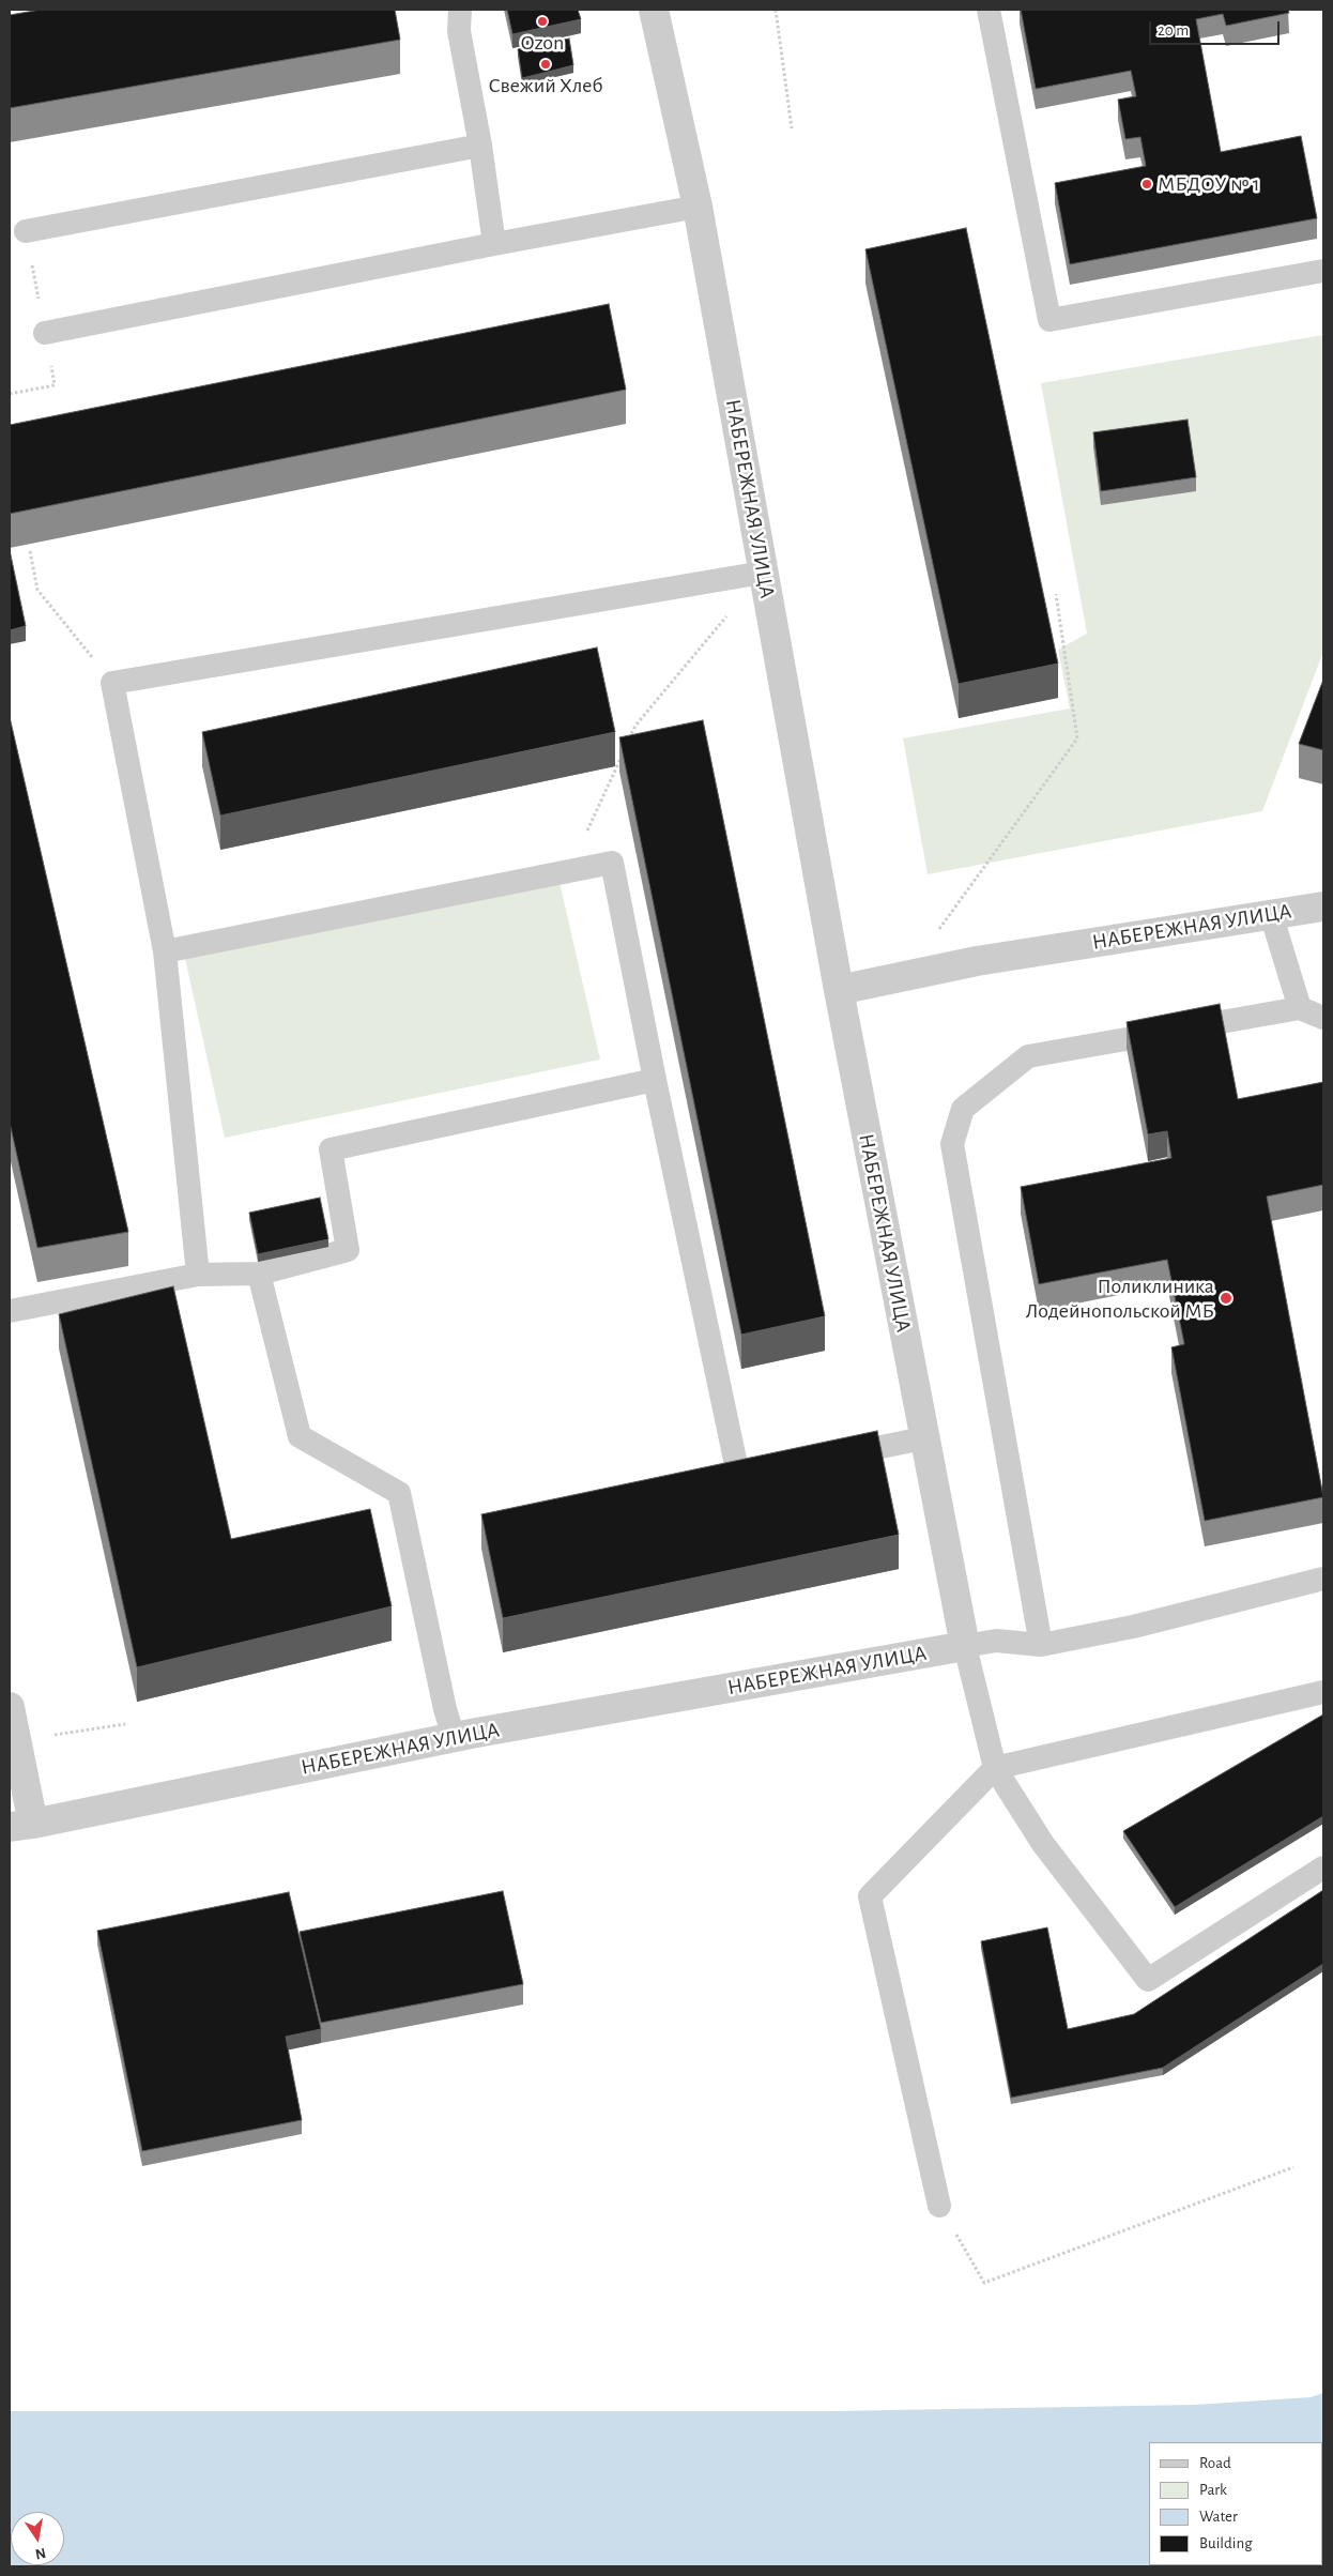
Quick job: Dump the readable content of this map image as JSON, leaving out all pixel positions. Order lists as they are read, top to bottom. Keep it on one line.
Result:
{"streets":{"street":["НАБЕРЕЖНАЯ УЛИЦА"]},"places":["Ozon","Свежий Хлеб","МБДОУ № 1","Поликлиника Лодейнопольской МБ"],"legend":["Road","Park","Water","Building"],"scale_bar":"20 m","north":"bottom"}
